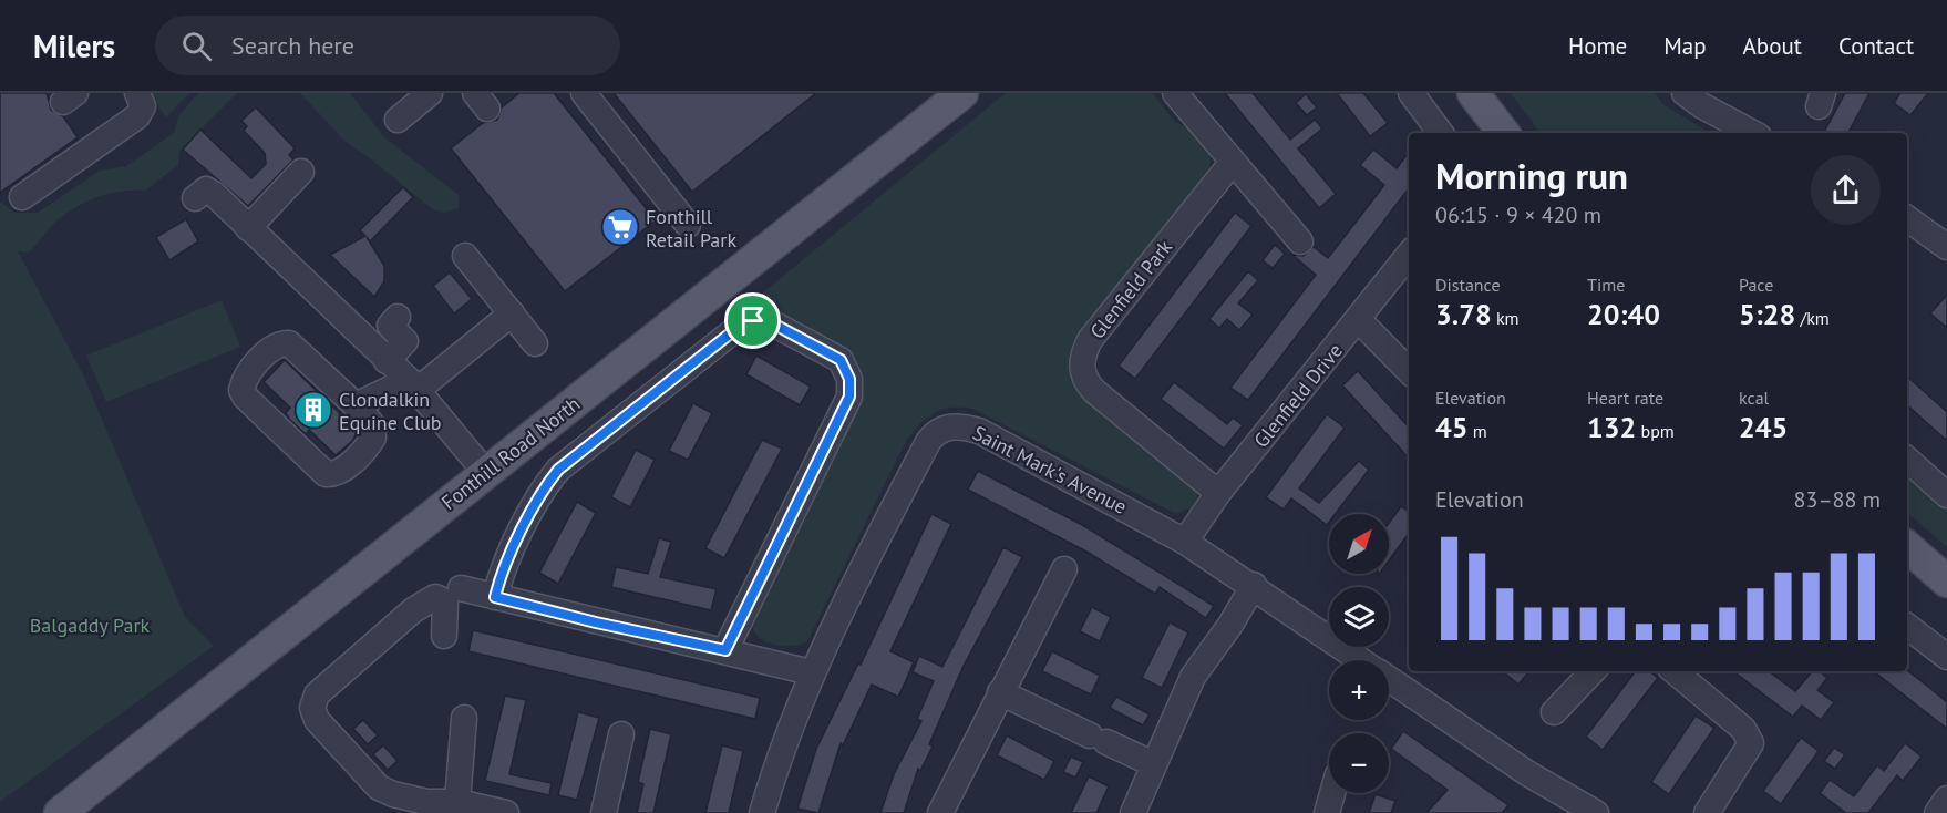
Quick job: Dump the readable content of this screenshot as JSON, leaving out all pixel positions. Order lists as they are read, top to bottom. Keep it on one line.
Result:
{"streets":{"main road":["Fonthill Road North"],"street":["Glenfield Park","Glenfield Drive","Saint Mark's Avenue"]},"crossings":[["Glenfield Park","Glenfield Drive"],["Glenfield Drive","Saint Mark's Avenue"]],"parks":["Balgaddy Park"],"places":{"supermarket":["Fonthill Retail Park"],"building":["Clondalkin Equine Club"]},"north":"top right","page":{"header":"Milers","search":"Search here","nav":["Home","Map","About","Contact"],"heading":["Morning run","06:15 · 9 × 420 m"],"stats":[["Distance","3.78 km"],["Time","20:40"],["Pace","5:28 /km"],["Elevation","45 m"],["Heart rate","132 bpm"],["kcal","245"]],"chart":["Elevation","83–88 m"],"map_buttons":["+","−"]}}
